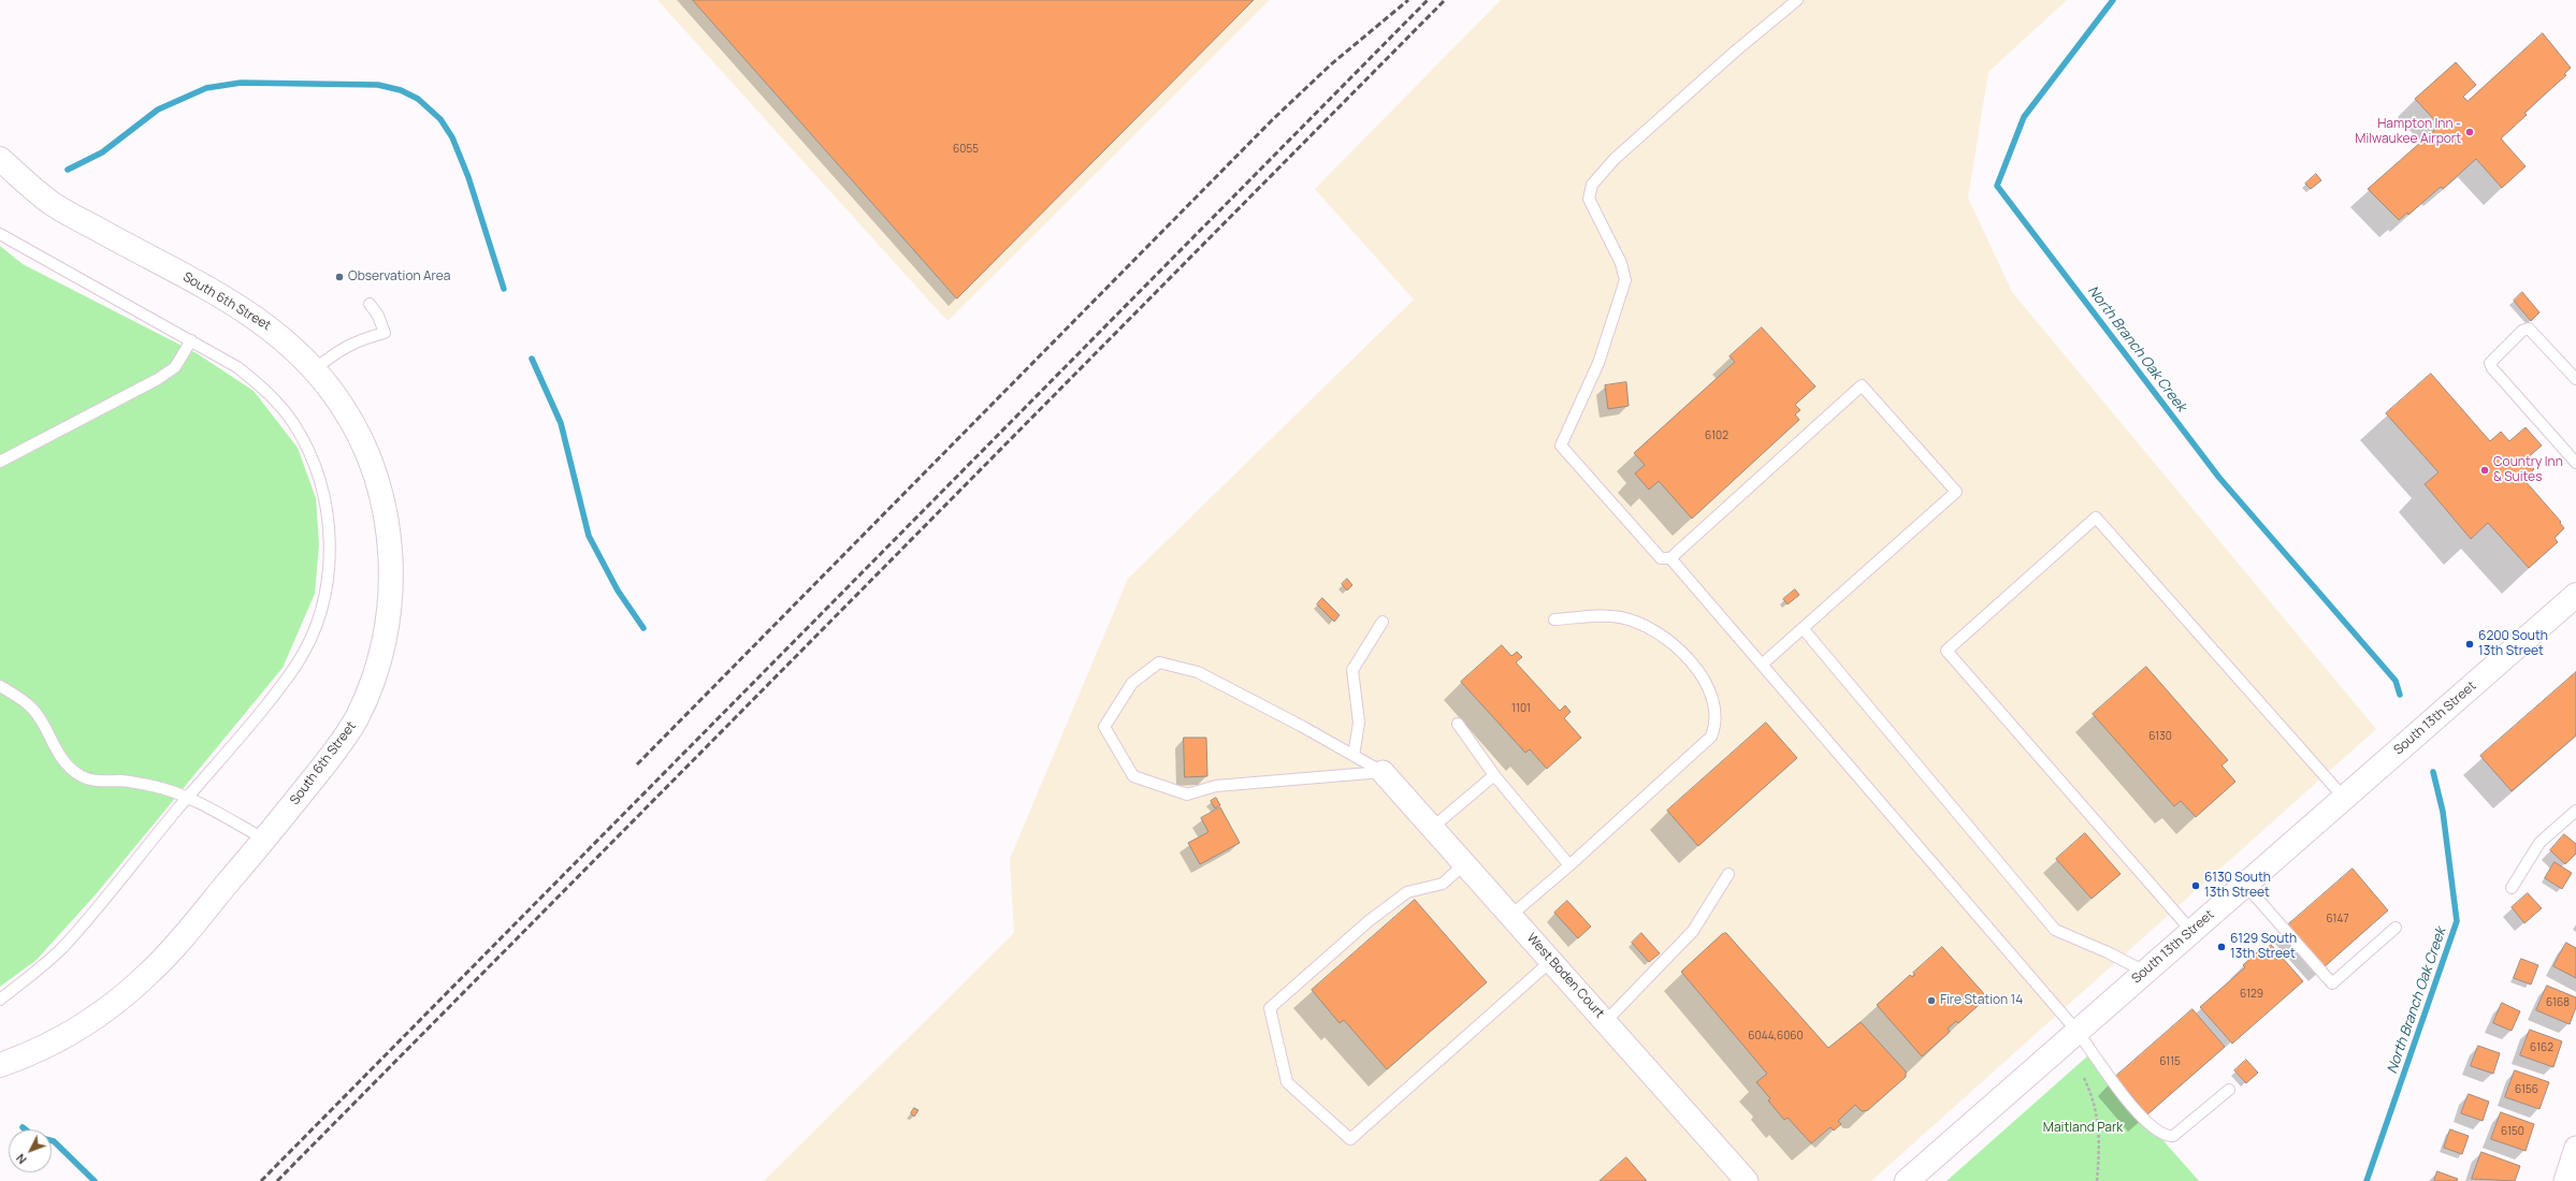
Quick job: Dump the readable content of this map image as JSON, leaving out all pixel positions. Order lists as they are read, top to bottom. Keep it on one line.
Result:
{"streets":{"street":["South 6th Street","South 13th Street","West Boden Court"]},"water":["North Branch Oak Creek"],"parks":["Maitland Park"],"places":["Hampton Inn - Milwaukee Airport","Observation Area","Country Inn & Suites","6200 South 13th Street","6130 South 13th Street","6129 South 13th Street","Fire Station 14"],"house_numbers":["6055","6102","1101","6130","6147","6129","6168","6044,6060","6162","6115","6156","6150"],"north":"bottom left"}
